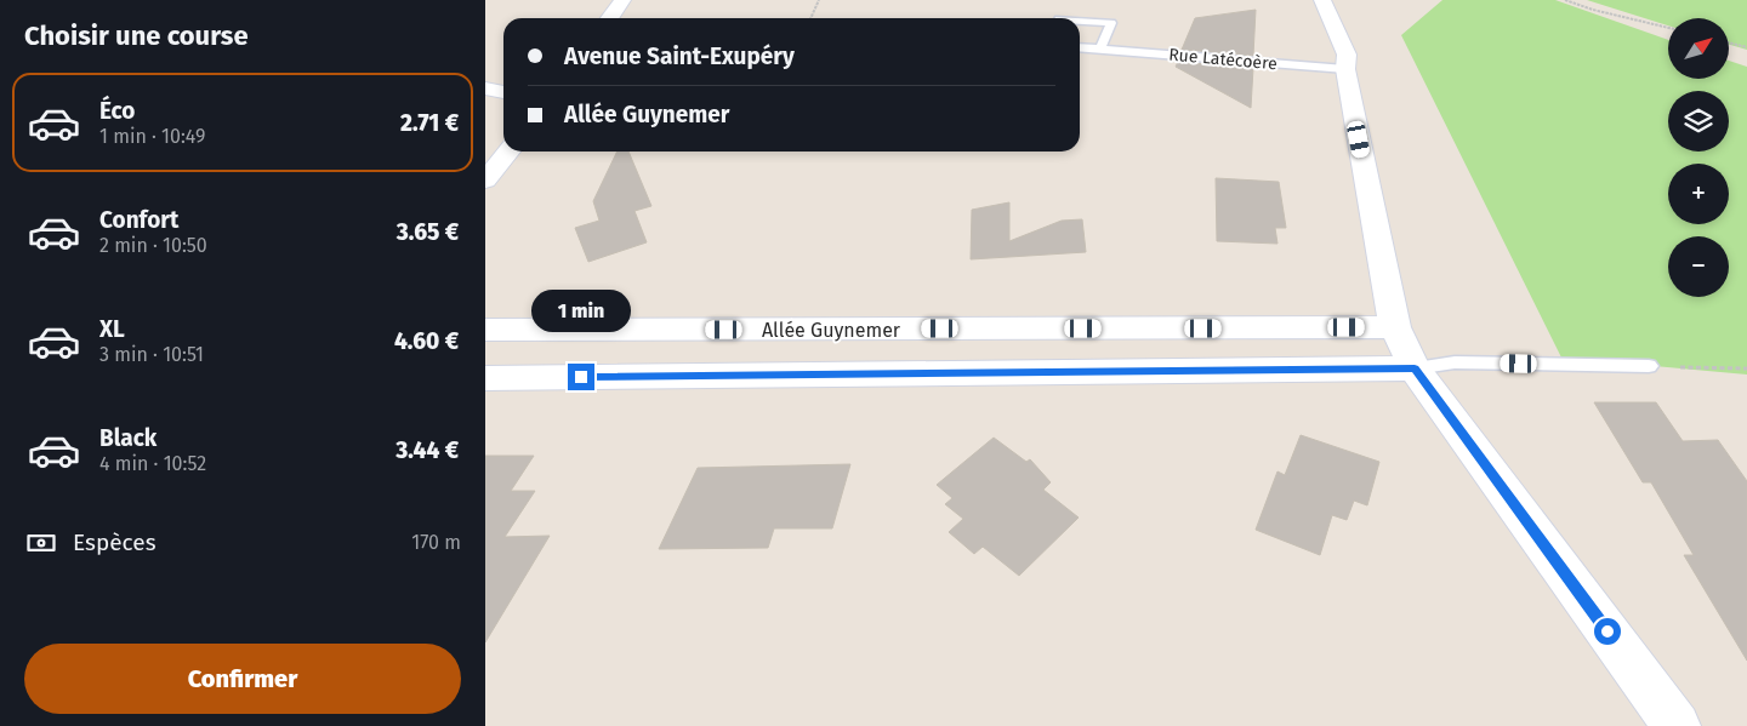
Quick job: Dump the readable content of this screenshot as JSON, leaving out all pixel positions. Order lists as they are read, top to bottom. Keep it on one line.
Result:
{"streets":{"street":["Allée Guynemer"],"lane":["Rue Latécoère"]},"north":"top right","page":{"heading":"Choisir une course","map_buttons":["+","−"],"banner":["Avenue Saint-Exupéry","Allée Guynemer"],"list":[{"name":"Éco","note":"1 min · 10:49","value":"2.71 €"},{"name":"Confort","note":"2 min · 10:50","value":"3.65 €"},{"name":"XL","note":"3 min · 10:51","value":"4.60 €"},{"name":"Black","note":"4 min · 10:52","value":"3.44 €"}],"bubble":"1 min","pay":["Espèces","170 m"],"buttons":"Confirmer"}}
